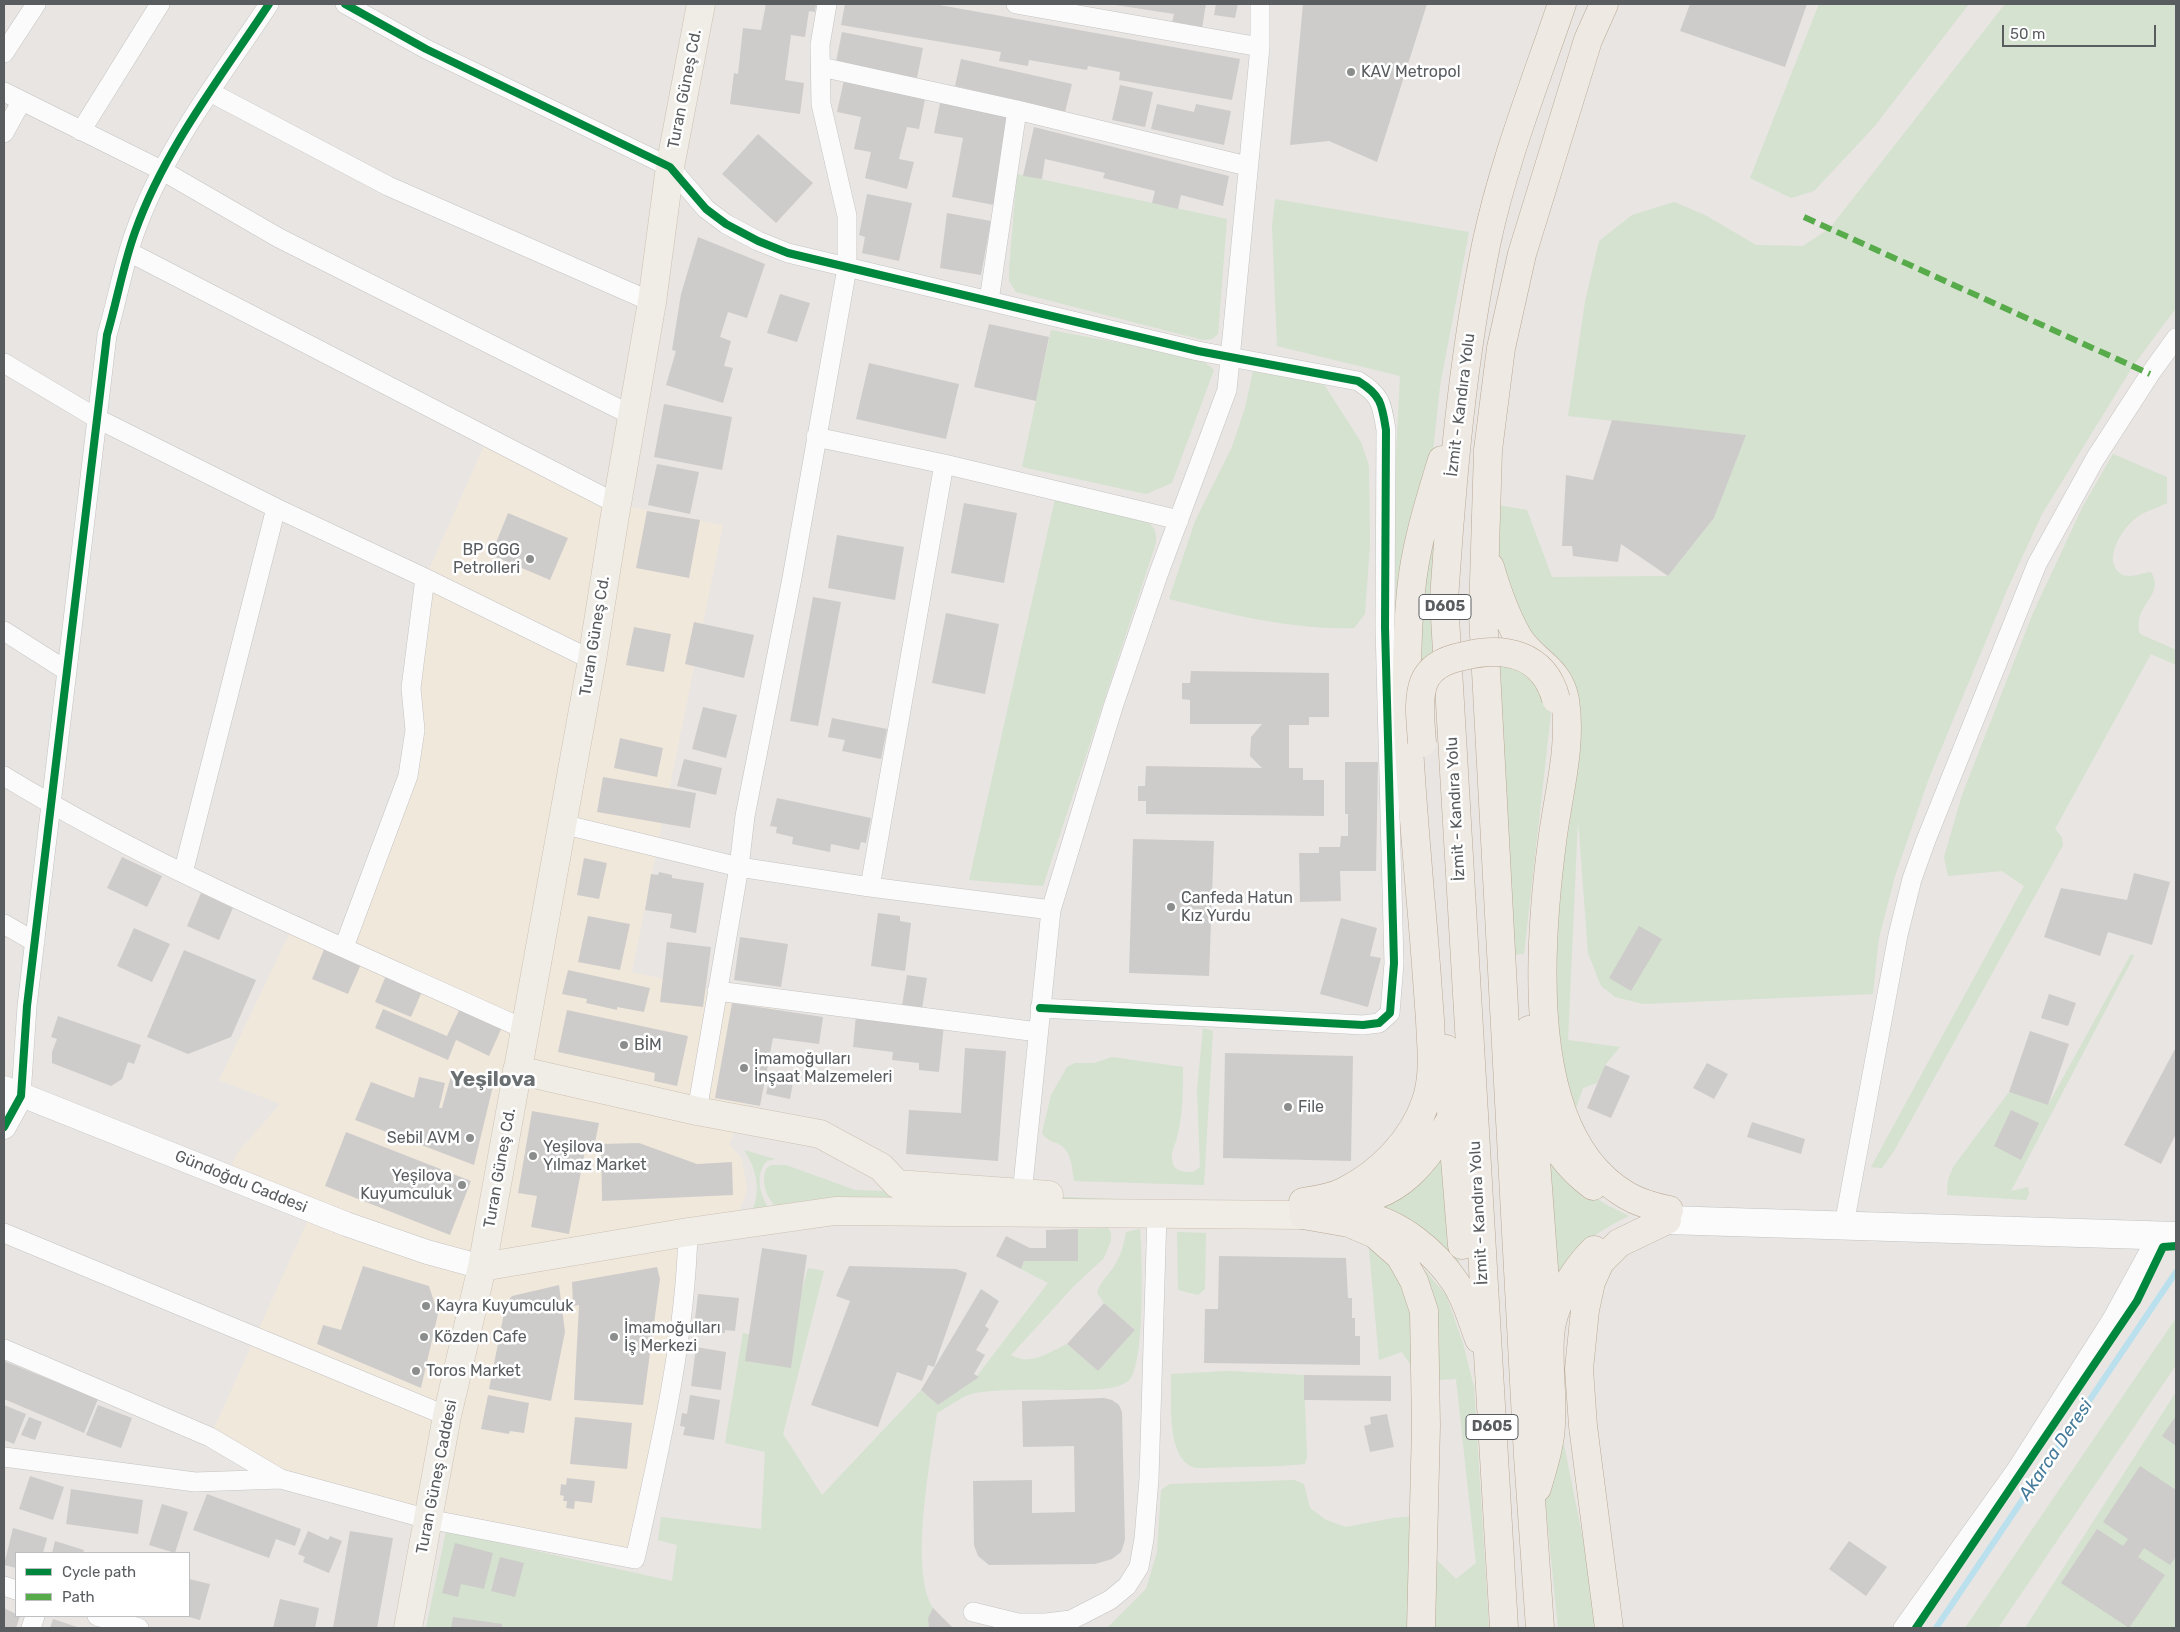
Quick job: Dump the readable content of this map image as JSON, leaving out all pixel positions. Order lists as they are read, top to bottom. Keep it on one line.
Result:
{"streets":{"highway":["İzmit - Kandıra Yolu","D605"],"main road":["Turan Güneş Cd.","Turan Güneş Caddesi"],"street":["Gündoğdu Caddesi"]},"crossings":[["Turan Güneş Cd.","Gündoğdu Caddesi"],["Turan Güneş Cd.","Turan Güneş Caddesi"],["İzmit - Kandıra Yolu","D605"],["Gündoğdu Caddesi","Turan Güneş Caddesi"]],"districts":["Yeşilova"],"water":["Akarca Deresi"],"places":["KAV Metropol","BP GGG Petrolleri","Canfeda Hatun Kız Yurdu","BİM","İmamoğulları İnşaat Malzemeleri","File","Sebil AVM","Yeşilova Yılmaz Market","Yeşilova Kuyumculuk","Kayra Kuyumculuk","Közden Cafe","İmamoğulları İş Merkezi","Toros Market"],"legend":["Cycle path","Path"],"scale_bar":"50 m"}
